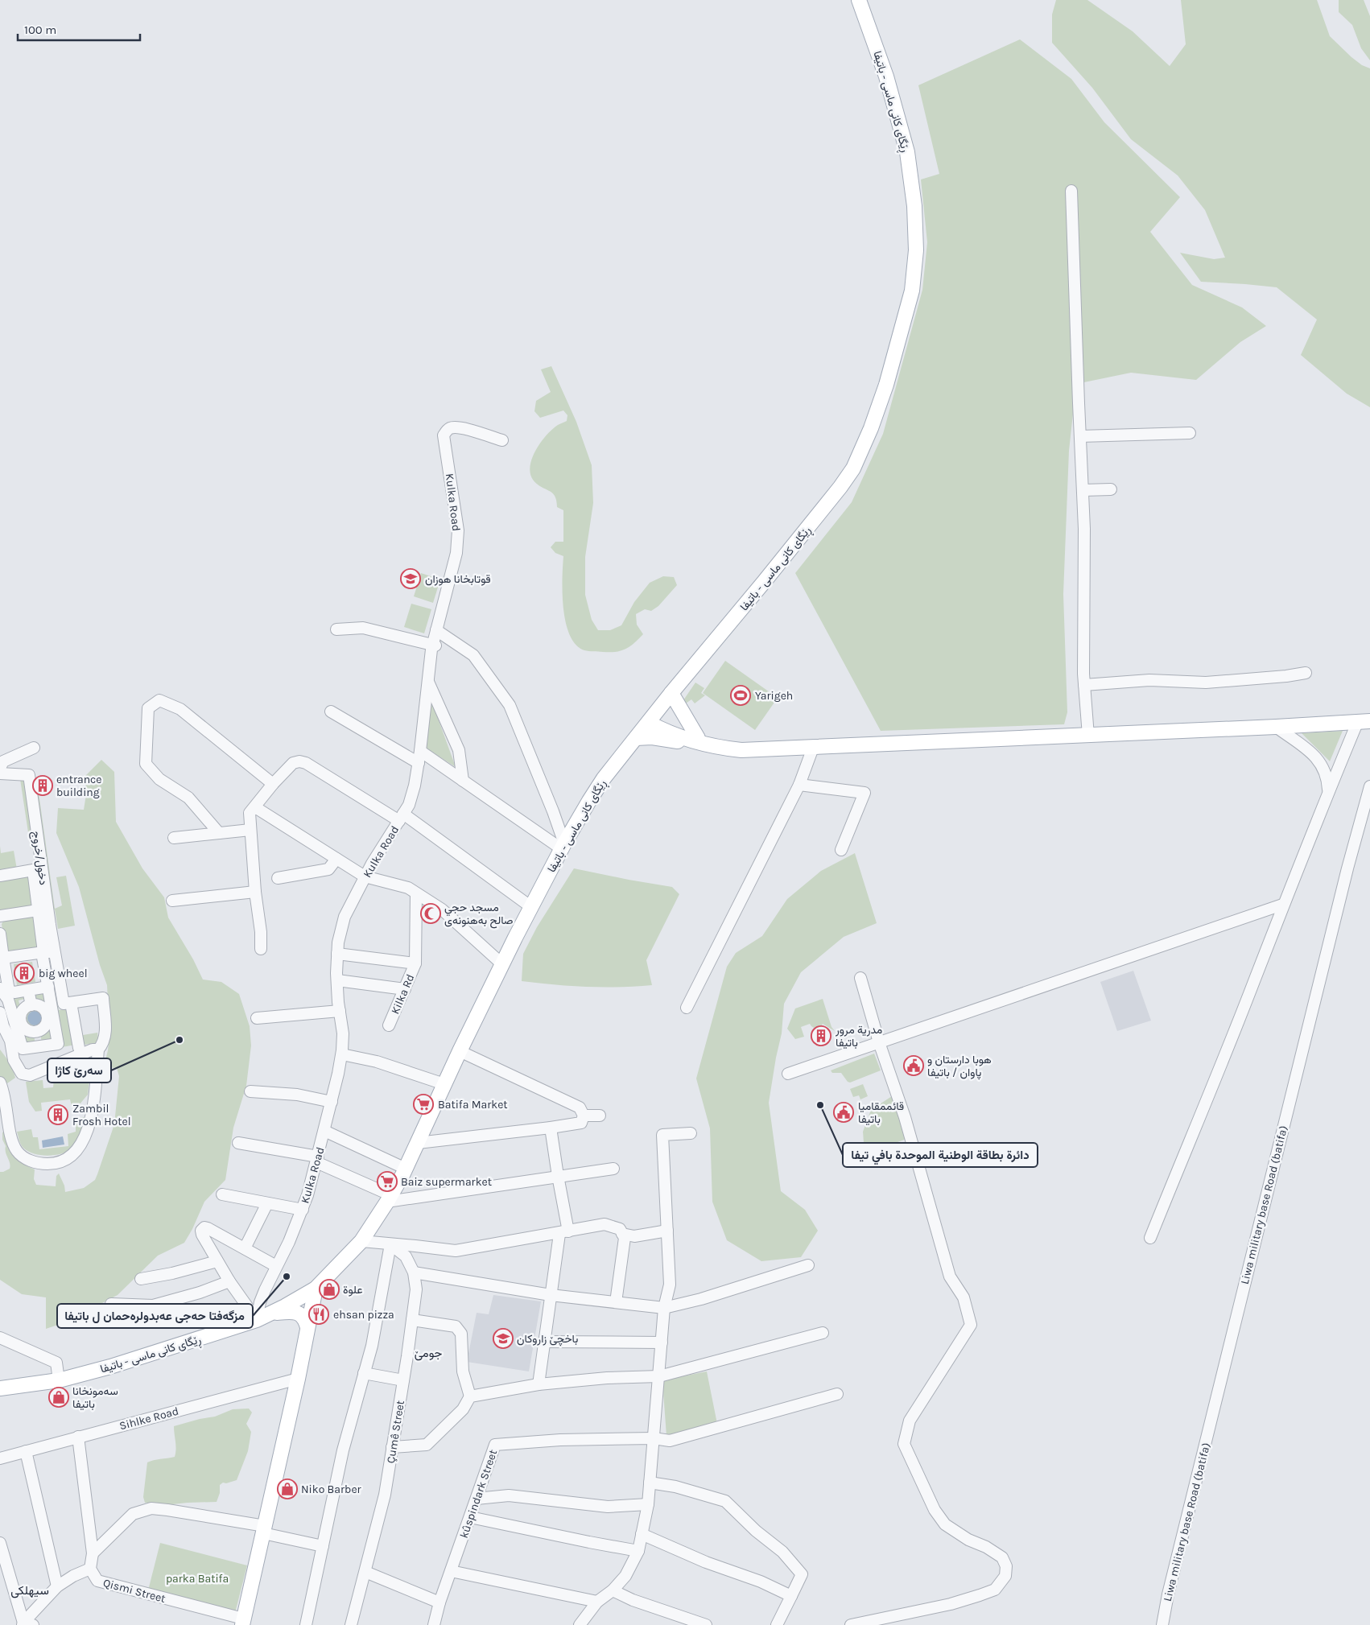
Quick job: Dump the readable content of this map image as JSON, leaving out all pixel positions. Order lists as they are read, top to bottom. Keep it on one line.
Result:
{"streets":{"main road":["ڕێگای کانی ماسی - باتيفا"],"street":["Kulka Road","دخول/خروج","Kilka Rd","Liwa military base Road (batifa)","Sihlke Road","Çumê Street","kûspindark Street","Qismi Street"]},"crossings":[["ڕێگای کانی ماسی - باتيفا","Kulka Road"],["Sihlke Road","Qismi Street"]],"districts":["جومێ","سيهلكى"],"parks":["parka Batifa"],"places":{"school or university":["قوتابخانا هوزان","باخچێ زاروکان"],"sports":["Yarigeh"],"building":["entrance building","big wheel","مدرية مرور باتيفا","Zambil Frosh Hotel"],"mosque":["مسجد حجي صالح بەھنونەی"],"other":["سەرێ کاژا","دائرة بطاقة الوطنية الموحدة بافي تيفا","مزگەفتا حەجی عەبدولرەحمان ل باتیفا"],"public building":["هوبا دارستان و پاوان / باتيفا","قائممقاميا باتيفا"],"supermarket":["Batifa Market","Baiz supermarket"],"shop":["علوة","سه‌مونخانا باتيفا","Niko Barber"],"restaurant":["ehsan pizza"]},"scale_bar":"100 m"}
